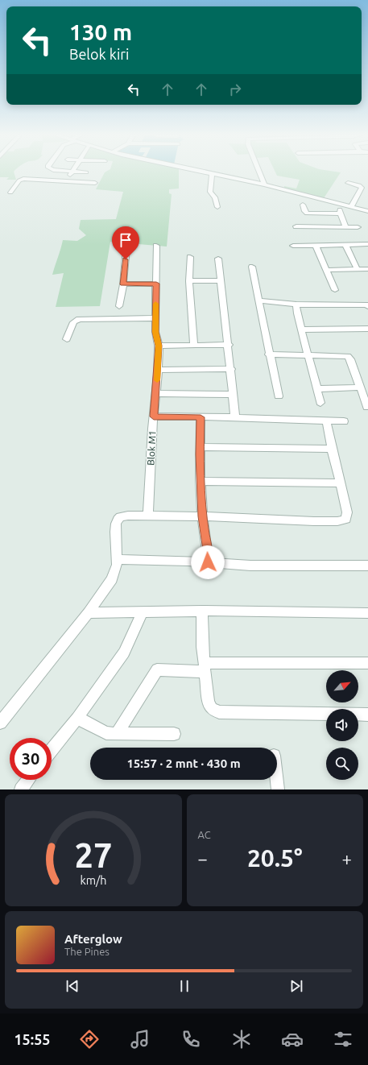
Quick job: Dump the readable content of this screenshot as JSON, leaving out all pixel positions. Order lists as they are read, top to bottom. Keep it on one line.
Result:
{"streets":{"street":["Blok M1"]},"north":"top right","page":{"turn":["130 m","Belok kiri"],"limit":"30","trip":"15:57 · 2 mnt · 430 m","tile":"AC","heat":["−","20.5°","+"],"song":["Afterglow","The Pines"],"tabs":"15:55","gauge":["27","km/h"]}}
